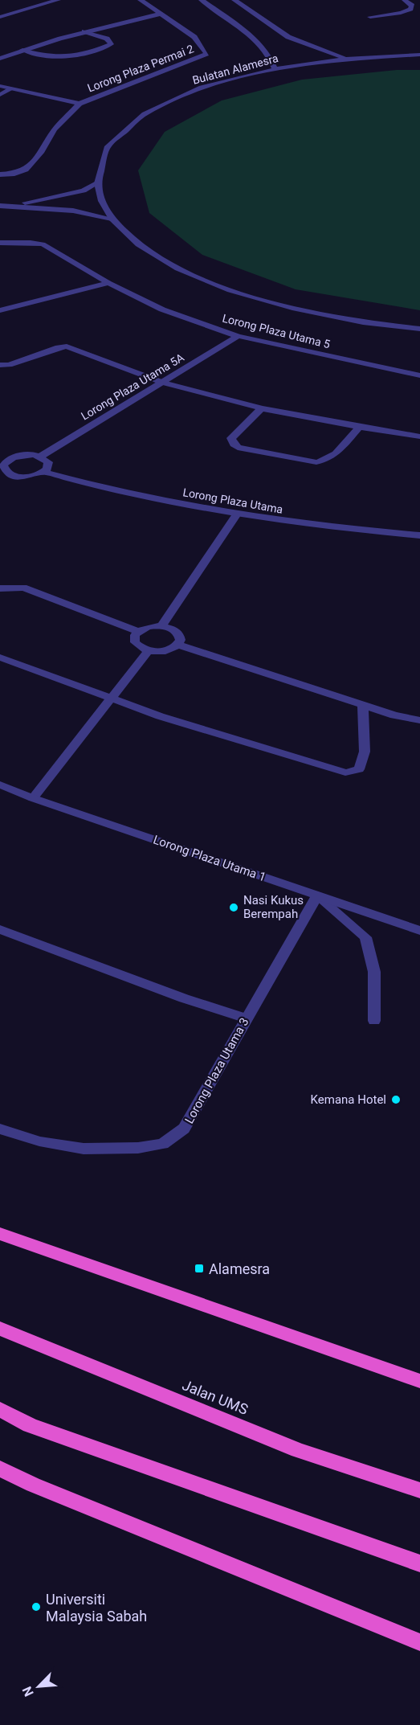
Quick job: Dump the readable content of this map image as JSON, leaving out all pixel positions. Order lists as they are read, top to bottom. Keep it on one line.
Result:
{"streets":{"highway":["Jalan UMS"],"street":["Lorong Plaza Permai 2","Bulatan Alamesra","Lorong Plaza Utama 5","Lorong Plaza Utama 5A","Lorong Plaza Utama","Lorong Plaza Utama 1","Lorong Plaza Utama 3"]},"crossings":[["Lorong Plaza Utama 5","Lorong Plaza Utama 5A"],["Lorong Plaza Utama 1","Lorong Plaza Utama 3"]],"places":{"other":["Nasi Kukus Berempah","Kemana Hotel","Universiti Malaysia Sabah"],"transit":["Alamesra"]},"north":"bottom left"}
